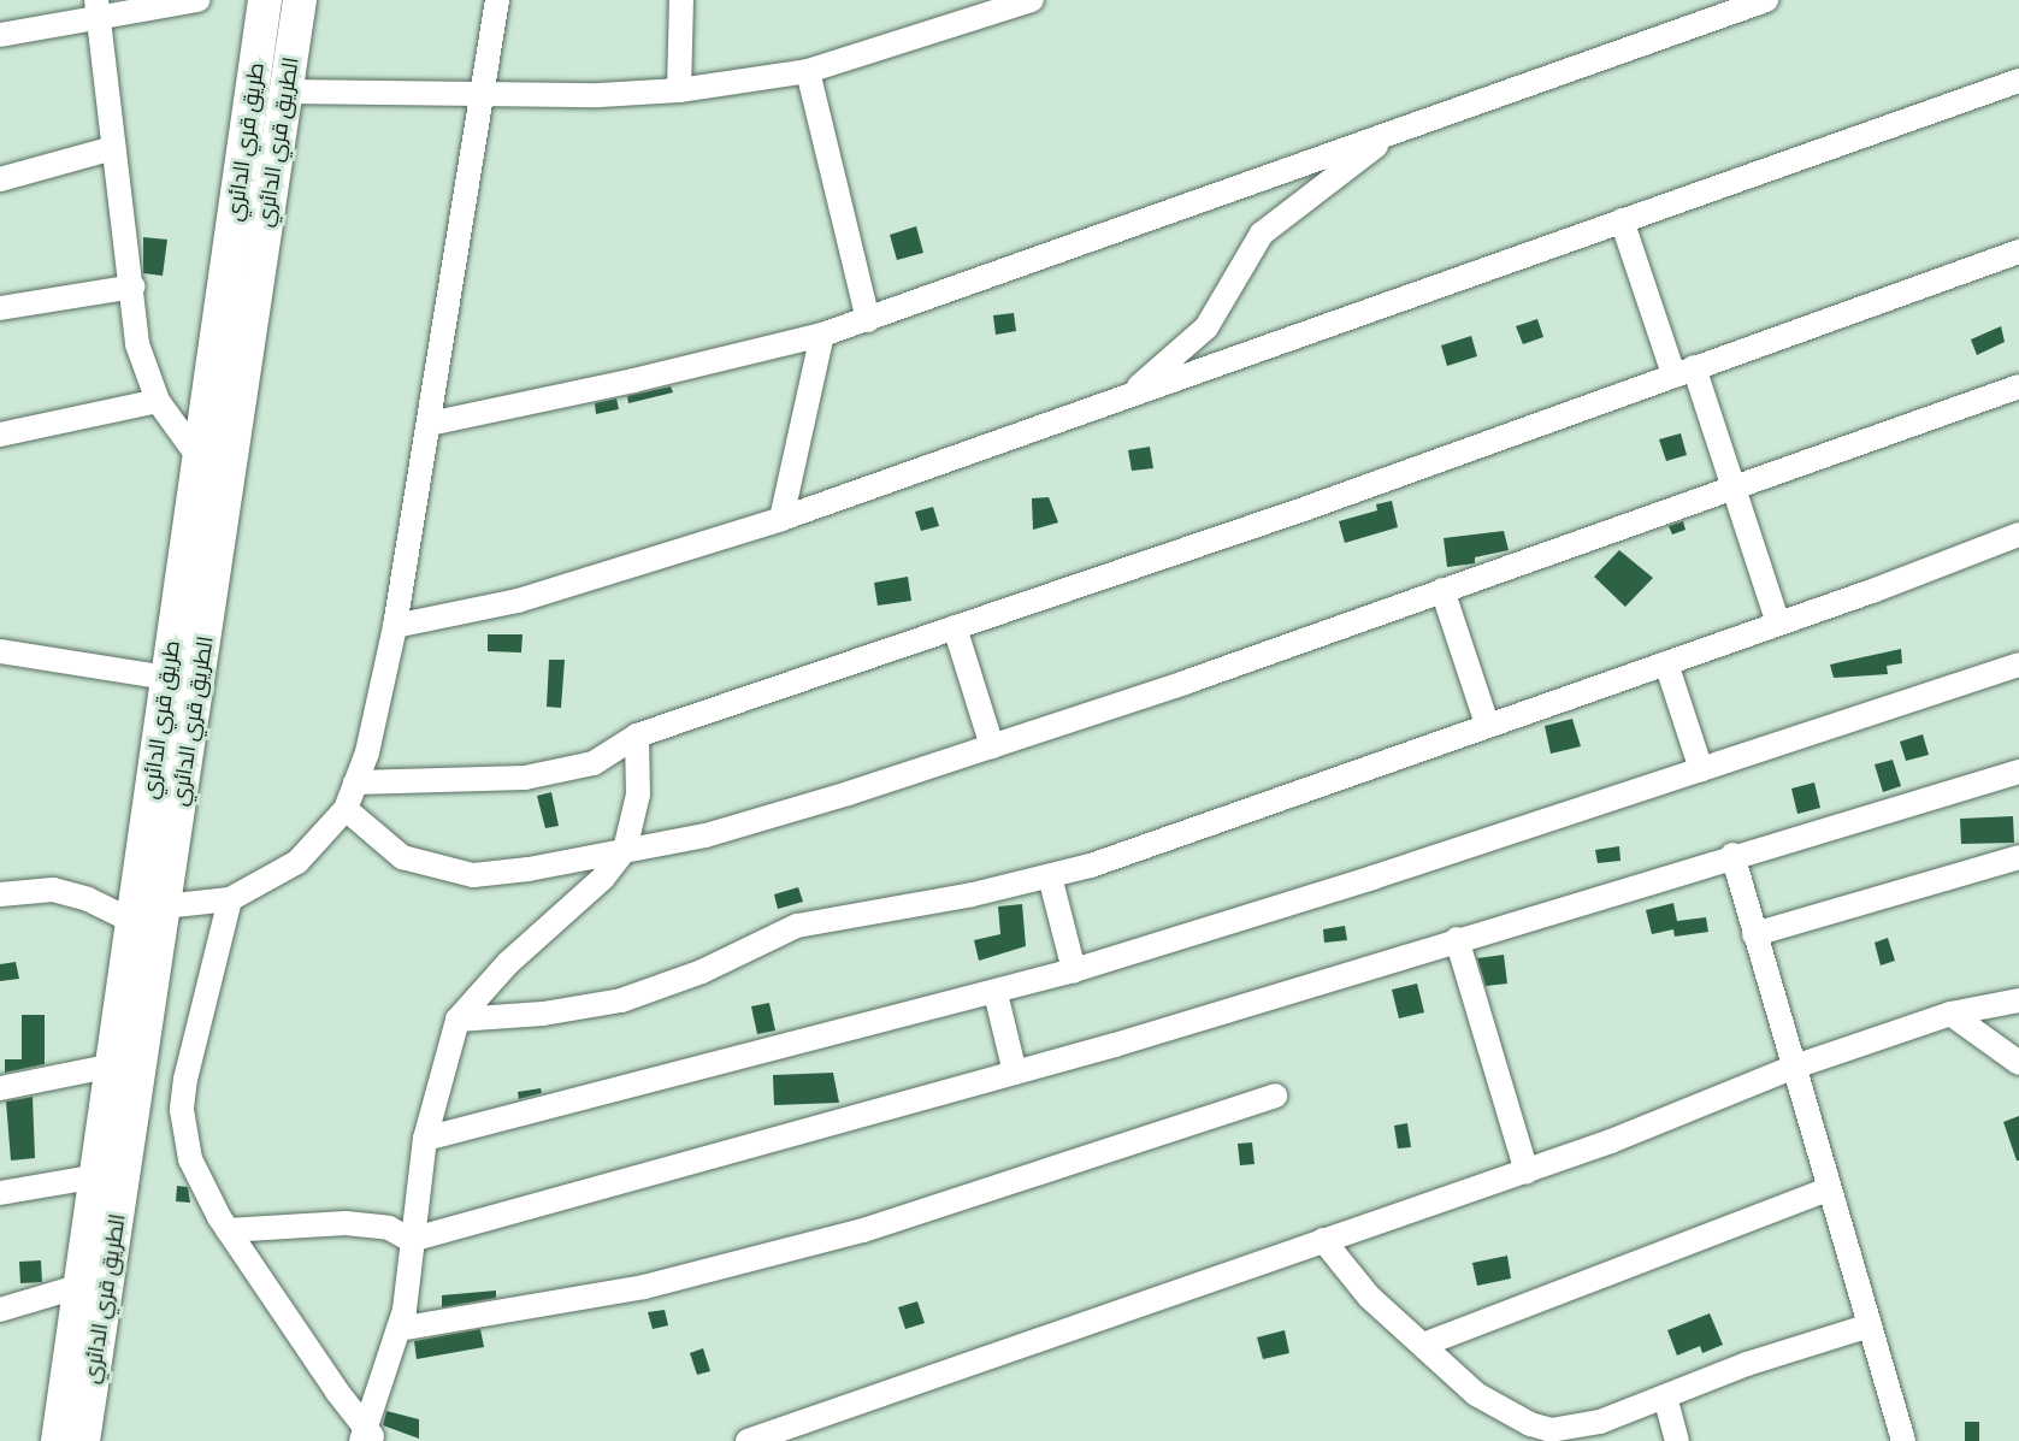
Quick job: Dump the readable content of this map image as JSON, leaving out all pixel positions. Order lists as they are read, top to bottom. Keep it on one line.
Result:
{"streets":{"highway":["طريق قري الدائري","الطريق قري الدائري"]}}
